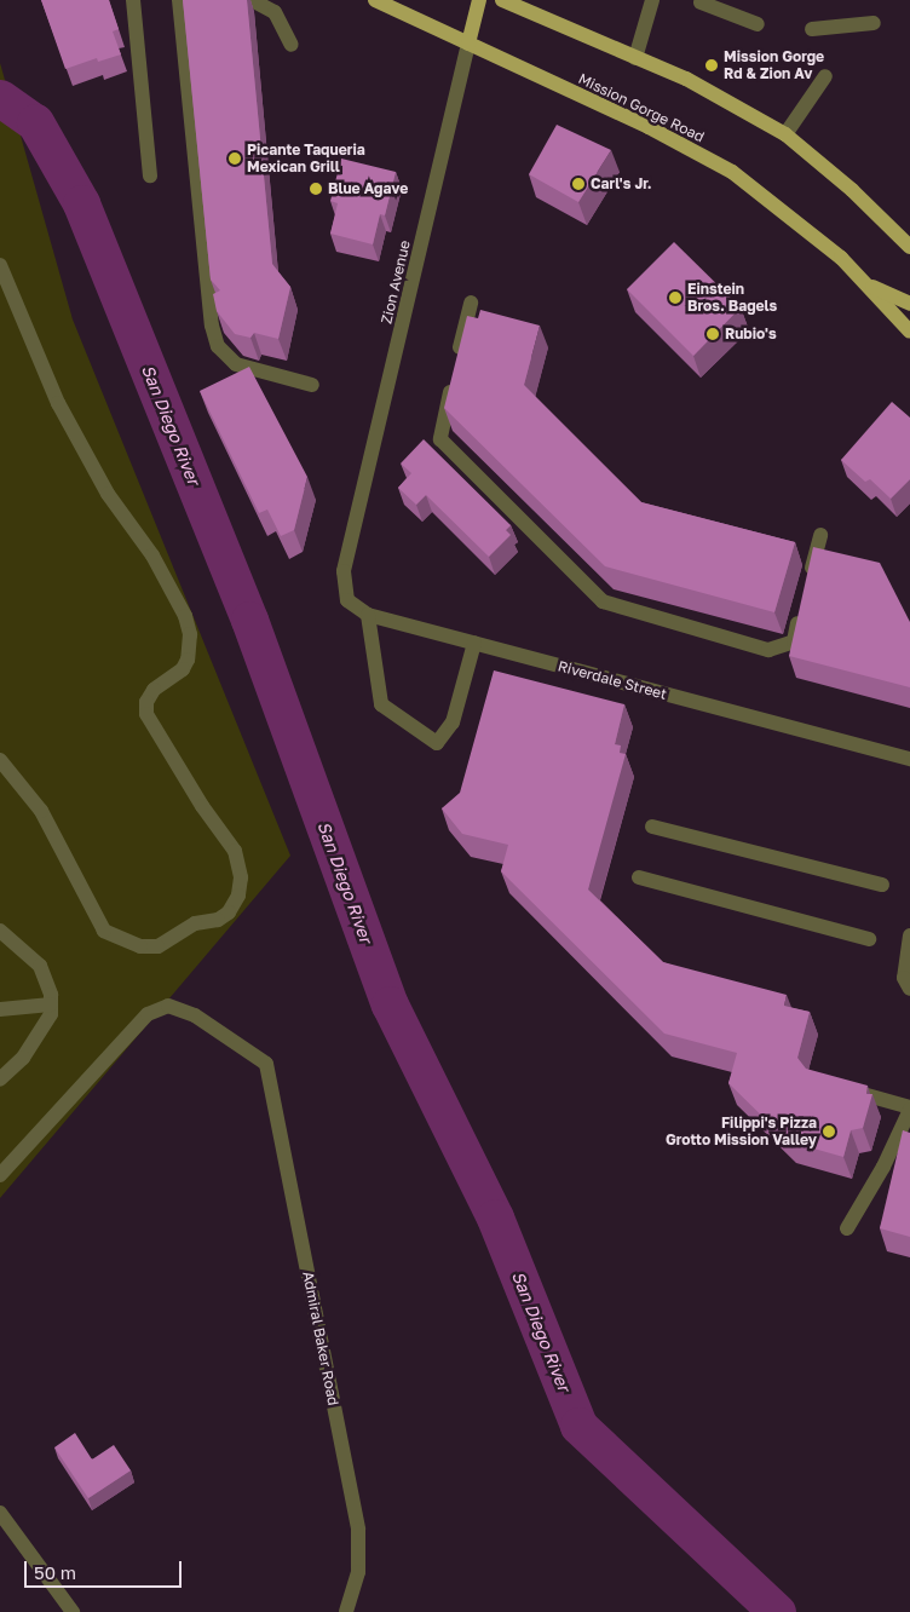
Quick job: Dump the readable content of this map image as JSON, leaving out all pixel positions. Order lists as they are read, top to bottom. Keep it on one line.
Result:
{"streets":{"main road":["Mission Gorge Road","Zion Avenue"],"street":["Riverdale Street","Admiral Baker Road"]},"crossings":[["Mission Gorge Road","Zion Avenue"],["Zion Avenue","Riverdale Street"]],"water":["San Diego River"],"places":["Mission Gorge Rd & Zion Av","Picante Taqueria Mexican Grill","Carl's Jr.","Blue Agave","Einstein Bros. Bagels","Rubio's","Filippi's Pizza Grotto Mission Valley"],"scale_bar":"50 m"}
